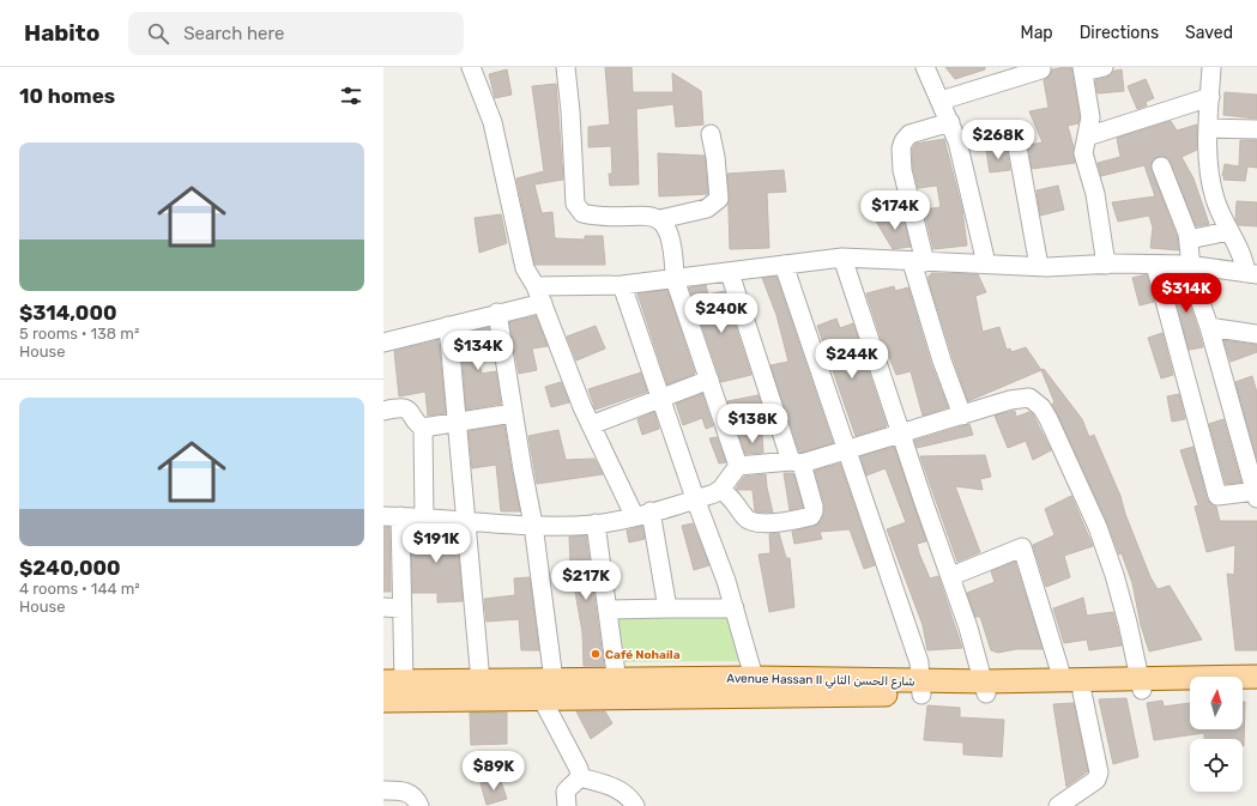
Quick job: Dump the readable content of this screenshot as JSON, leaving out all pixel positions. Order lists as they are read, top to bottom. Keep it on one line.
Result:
{"streets":{"main road":["Avenue Hassan II شارع الحسن الثاني"]},"places":["Café Nohaila"],"north":"top","page":{"header":"Habito","search":"Search here","nav":["Map","Directions","Saved"],"heading":"10 homes","price":["$268K","$174K","$314K","$240K","$134K","$244K","$138K","$191K","$217K","$89K"],"list":[{"name":"$314,000","note":"5 rooms · 138 m² · House"},{"name":"$240,000","note":"4 rooms · 144 m² · House"}]}}
